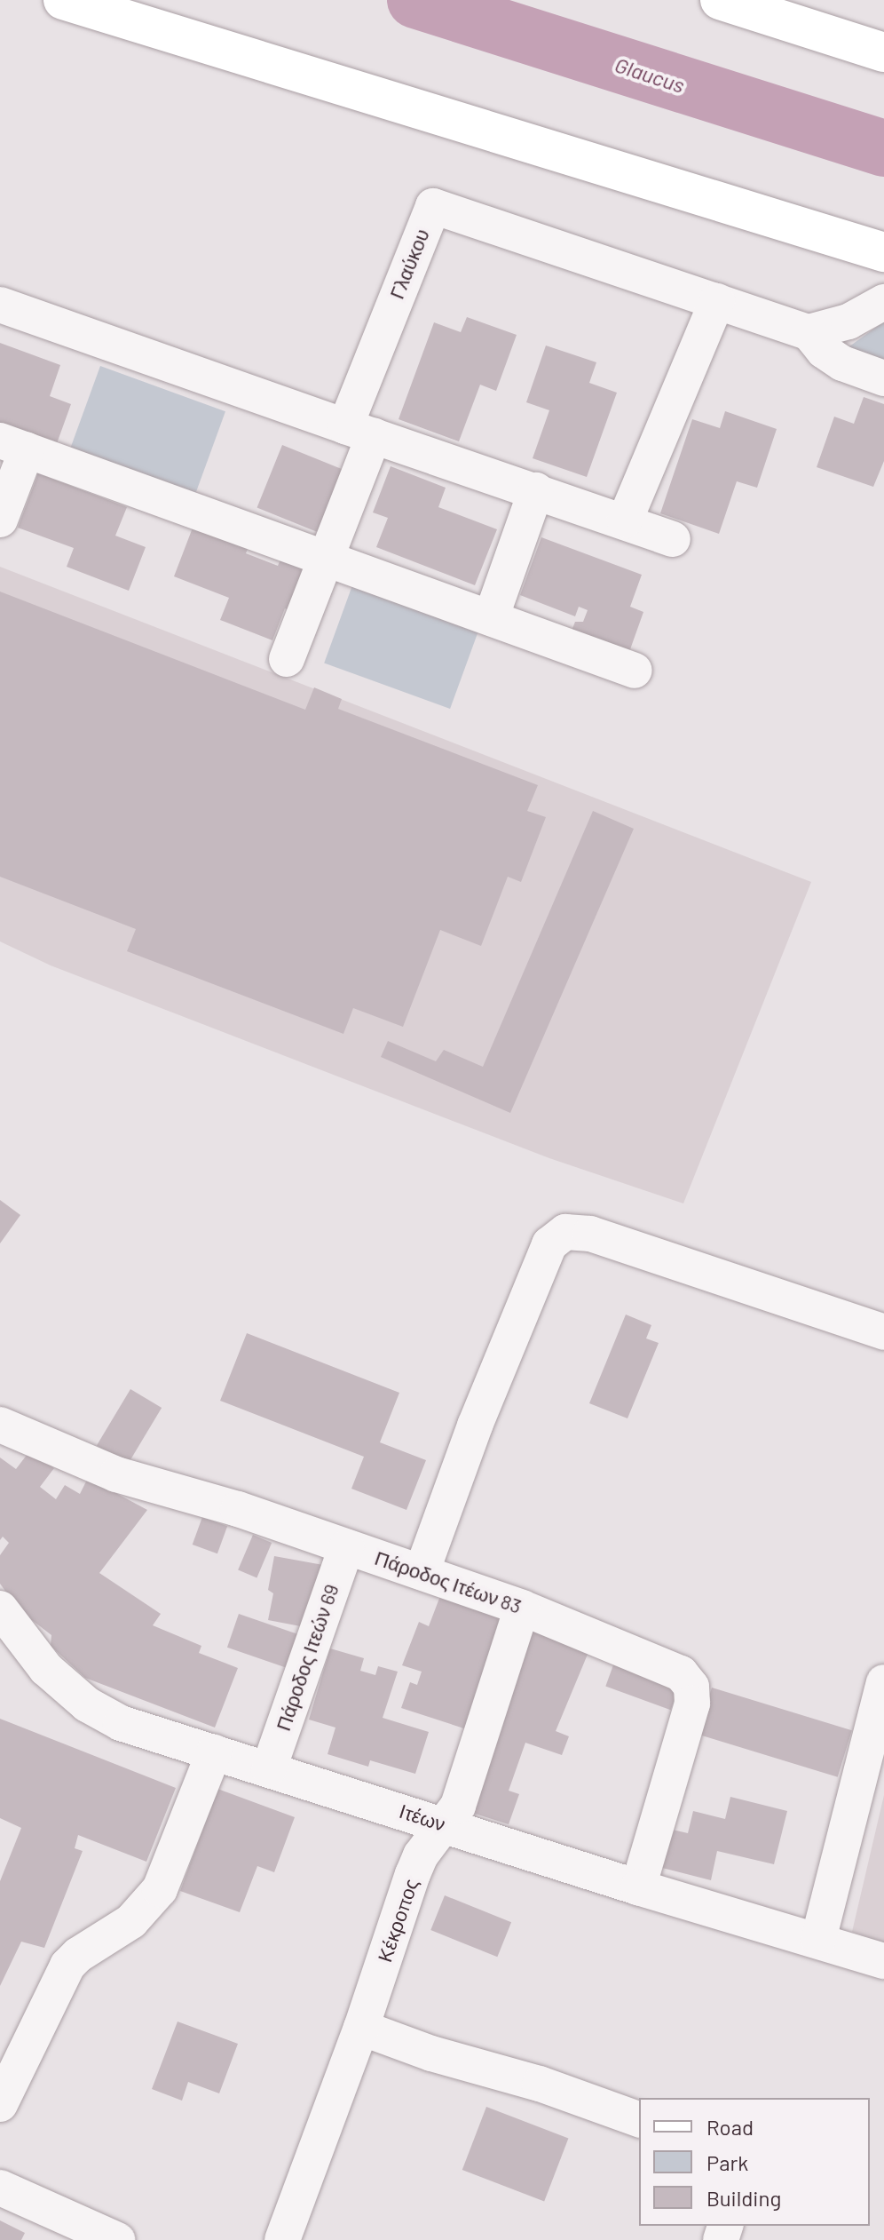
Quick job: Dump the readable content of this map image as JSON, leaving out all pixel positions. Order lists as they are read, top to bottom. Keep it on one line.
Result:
{"streets":{"street":["Γλαύκου","Πάροδος Ιτέων 83","Πάροδος Ιτεών 69","Ιτέων","Κέκροπος"]},"crossings":[["Πάροδος Ιτέων 83","Πάροδος Ιτεών 69"],["Πάροδος Ιτέων 83","Ιτέων"],["Πάροδος Ιτέων 83","Κέκροπος"],["Πάροδος Ιτεών 69","Ιτέων"],["Ιτέων","Κέκροπος"]],"water":["Glaucus"],"legend":["Road","Park","Building"]}
